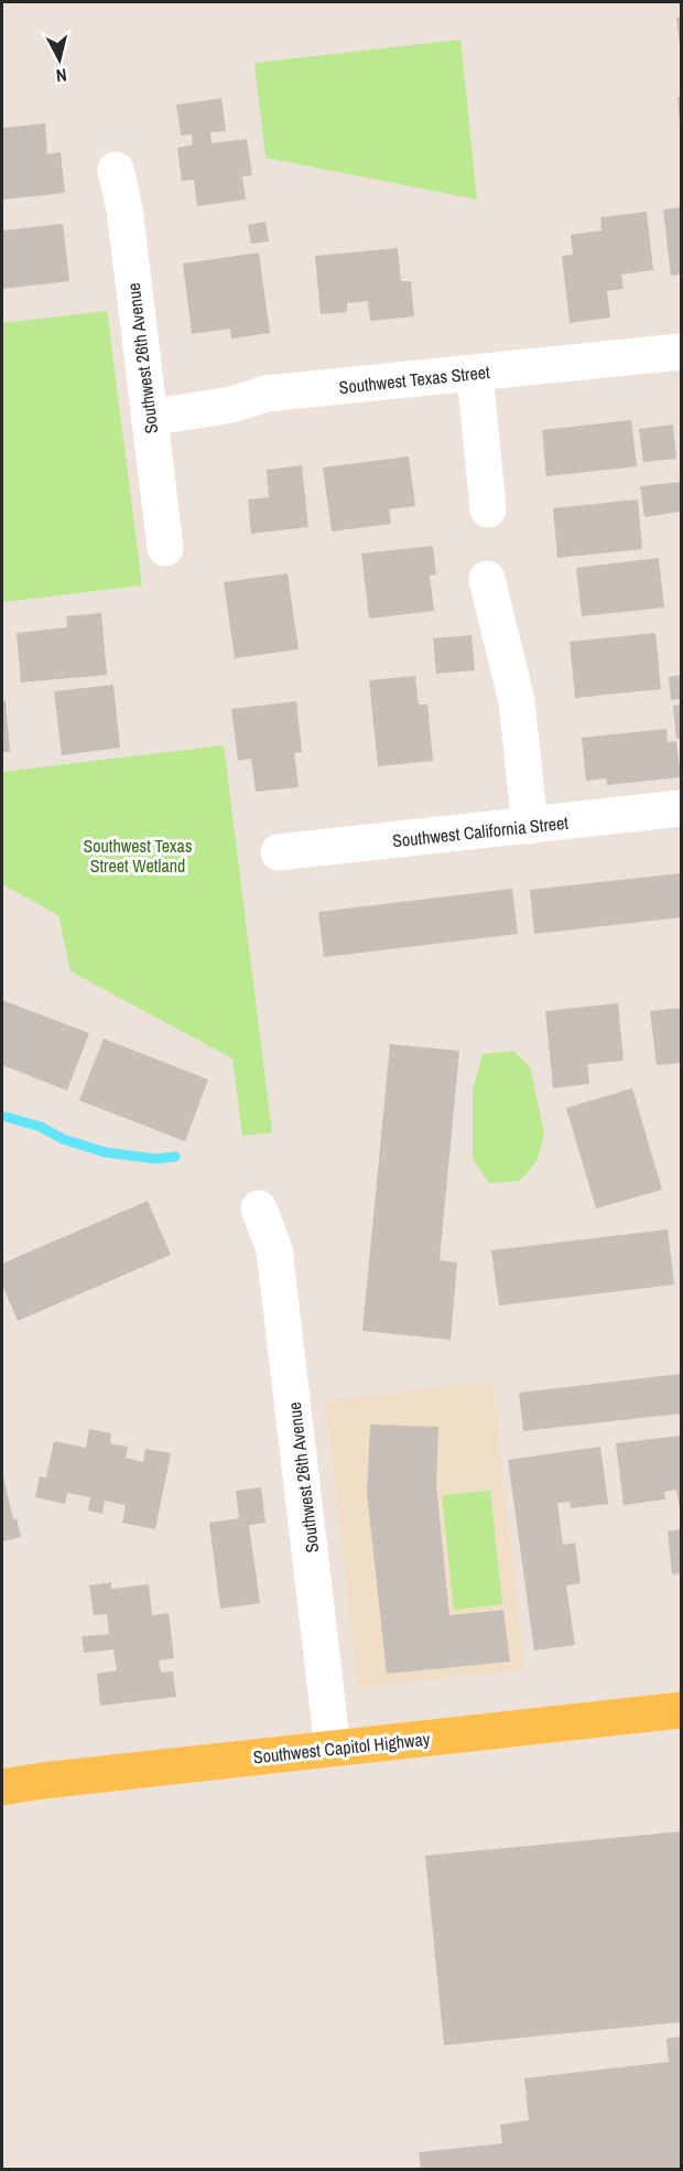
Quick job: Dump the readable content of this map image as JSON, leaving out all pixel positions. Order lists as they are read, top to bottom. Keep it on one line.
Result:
{"streets":{"main road":["Southwest Capitol Highway"],"street":["Southwest 26th Avenue","Southwest Texas Street","Southwest California Street"]},"crossings":[["Southwest 26th Avenue","Southwest Texas Street"],["Southwest 26th Avenue","Southwest Capitol Highway"]],"parks":["Southwest Texas Street Wetland"],"north":"bottom"}
